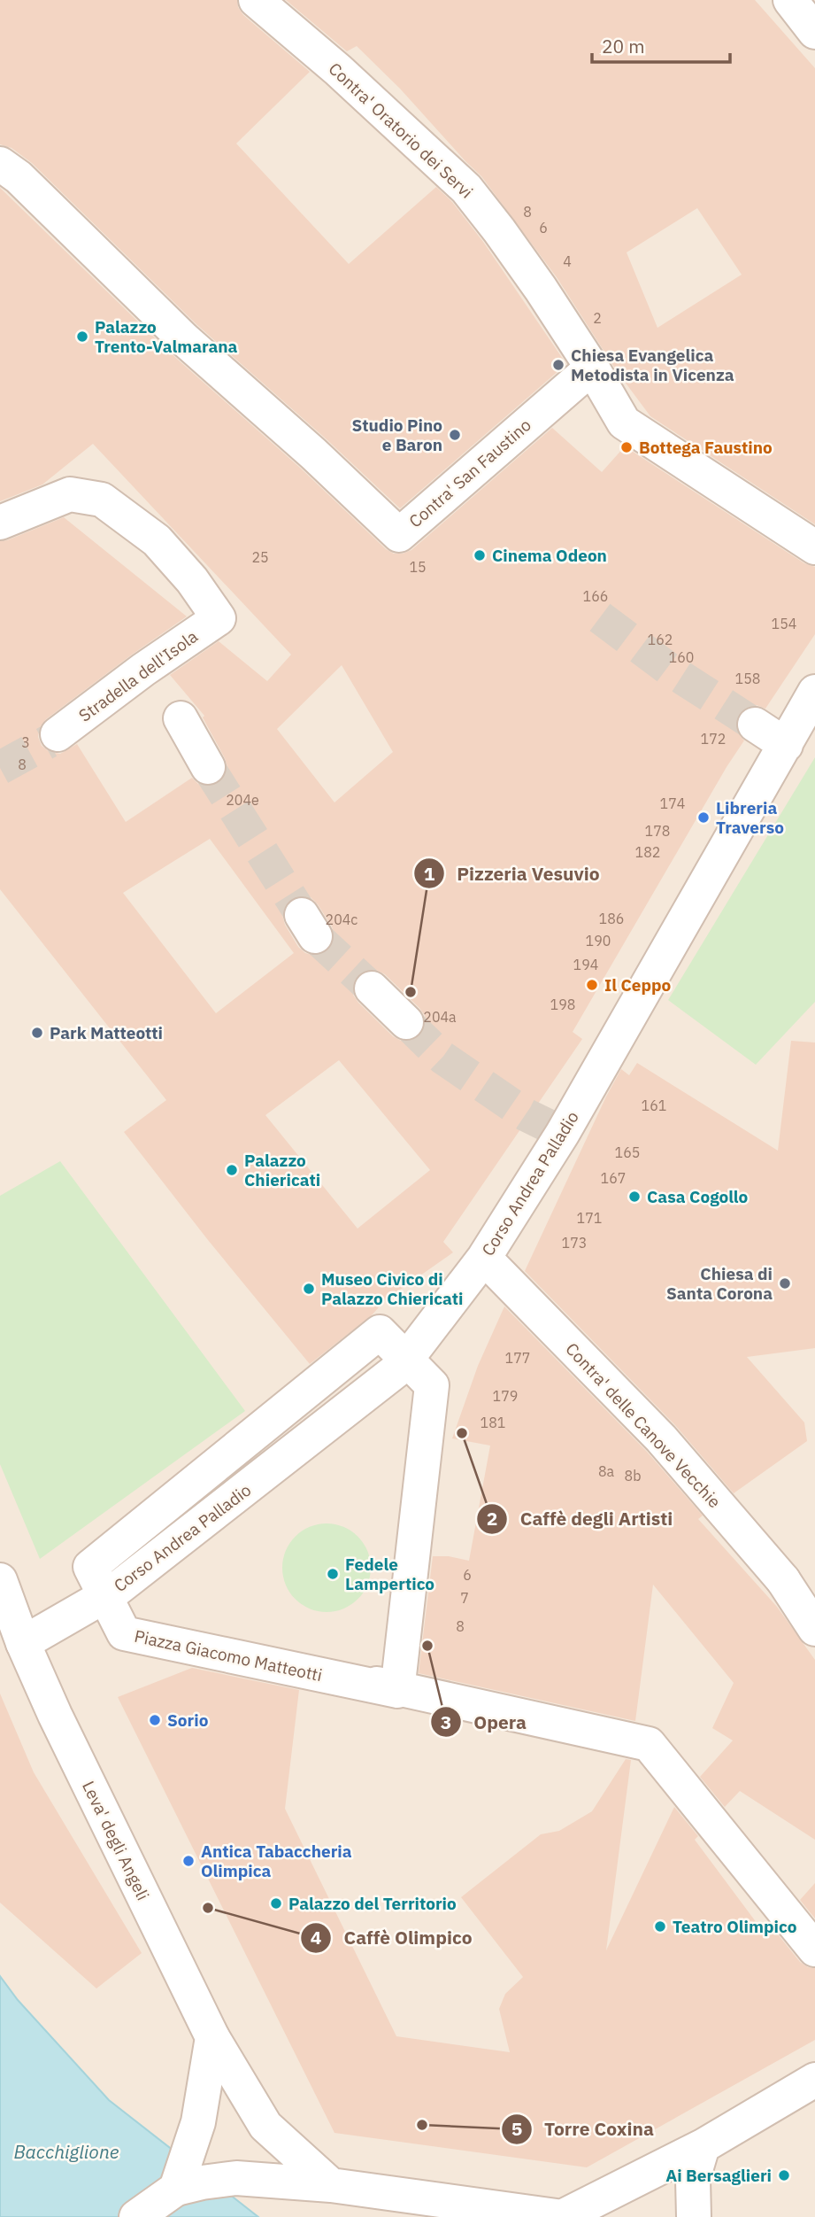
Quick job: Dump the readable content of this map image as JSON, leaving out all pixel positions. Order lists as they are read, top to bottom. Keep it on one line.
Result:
{"streets":{"street":["Contra' Oratorio dei Servi","Contra' San Faustino","Stradella dell'Isola","Corso Andrea Palladio","Contra' delle Canove Vecchie","Leva' degli Angeli"]},"crossings":[["Contra' Oratorio dei Servi","Contra' San Faustino"],["Corso Andrea Palladio","Contra' delle Canove Vecchie"],["Corso Andrea Palladio","Leva' degli Angeli"]],"water":["Bacchiglione"],"places":["Palazzo Trento-Valmarana","Chiesa Evangelica Metodista in Vicenza","Studio Pino e Baron","Bottega Faustino","Cinema Odeon","Libreria Traverso","Il Ceppo","Pizzeria Vesuvio","Park Matteotti","Palazzo Chiericati","Casa Cogollo","Chiesa di Santa Corona","Museo Civico di Palazzo Chiericati","Caffè degli Artisti","Fedele Lampertico","Opera","Sorio","Antica Tabaccheria Olimpica","Palazzo del Territorio","Caffè Olimpico","Teatro Olimpico","Torre Coxina","Ai Bersaglieri"],"house_numbers":["8","6","4","2","25","15","166","154","162","160","158","172","3","8","204e","174","178","182","186","204c","190","194","198","204a","161","165","167","171","173","177","179","181","8a","8b","6","7","8"],"scale_bar":"20 m"}
